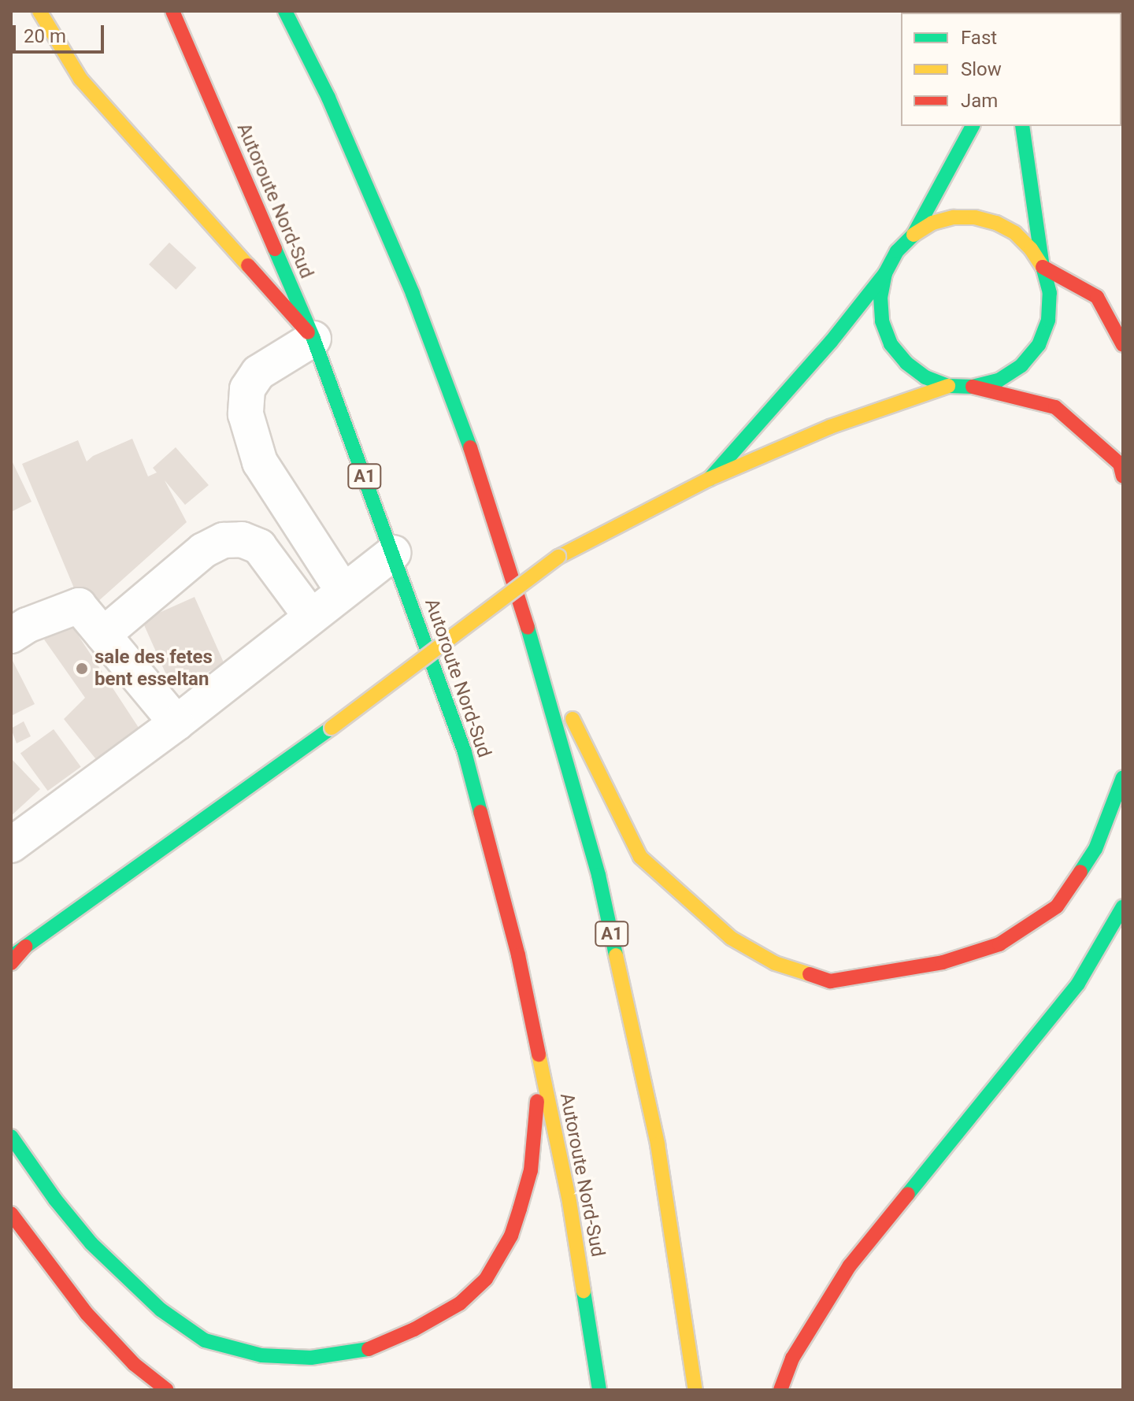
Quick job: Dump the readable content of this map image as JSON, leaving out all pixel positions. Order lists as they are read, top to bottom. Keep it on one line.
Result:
{"streets":{"main road":["Autoroute Nord-Sud","A1"]},"places":["sale des fetes bent esseltan"],"legend":["Fast","Slow","Jam"],"scale_bar":"20 m"}
